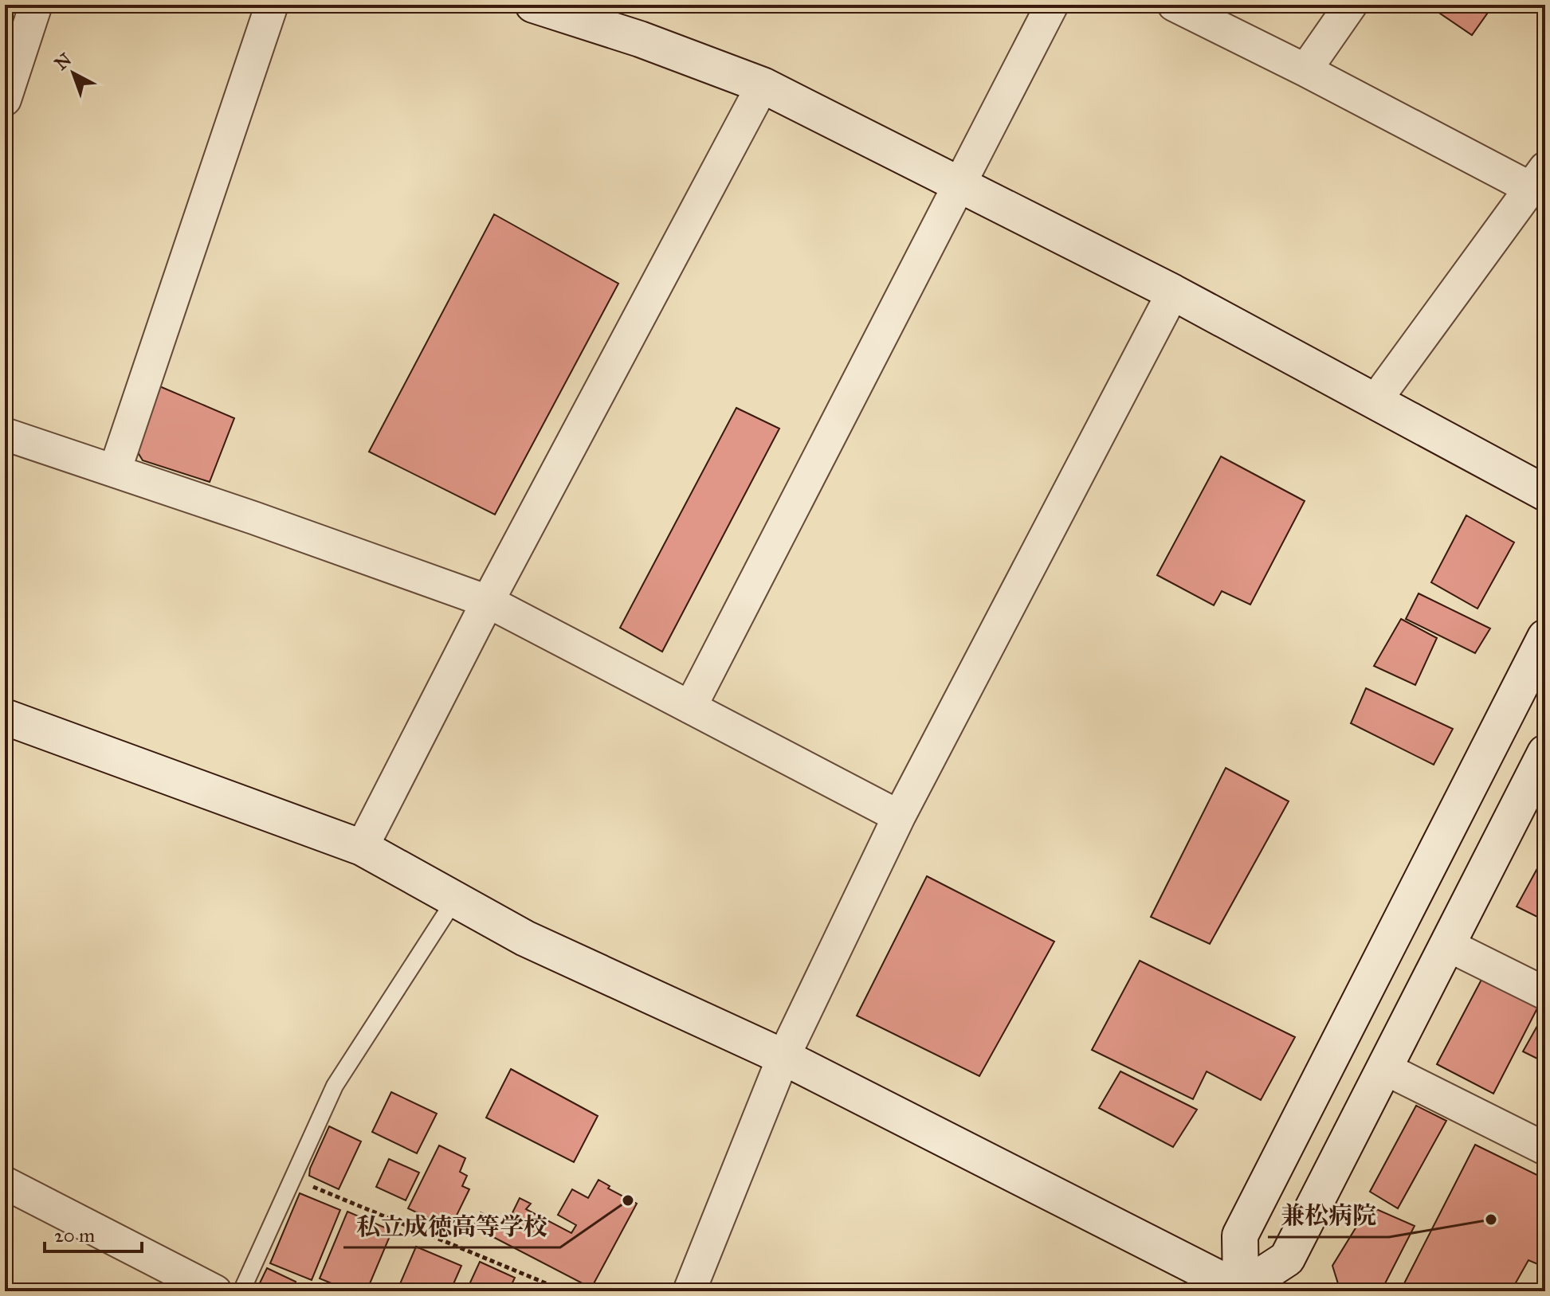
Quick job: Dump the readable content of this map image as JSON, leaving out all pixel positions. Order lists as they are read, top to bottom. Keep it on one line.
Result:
{"places":["私立成徳高等学校","兼松病院"],"scale_bar":"20 m","north":"top left"}
